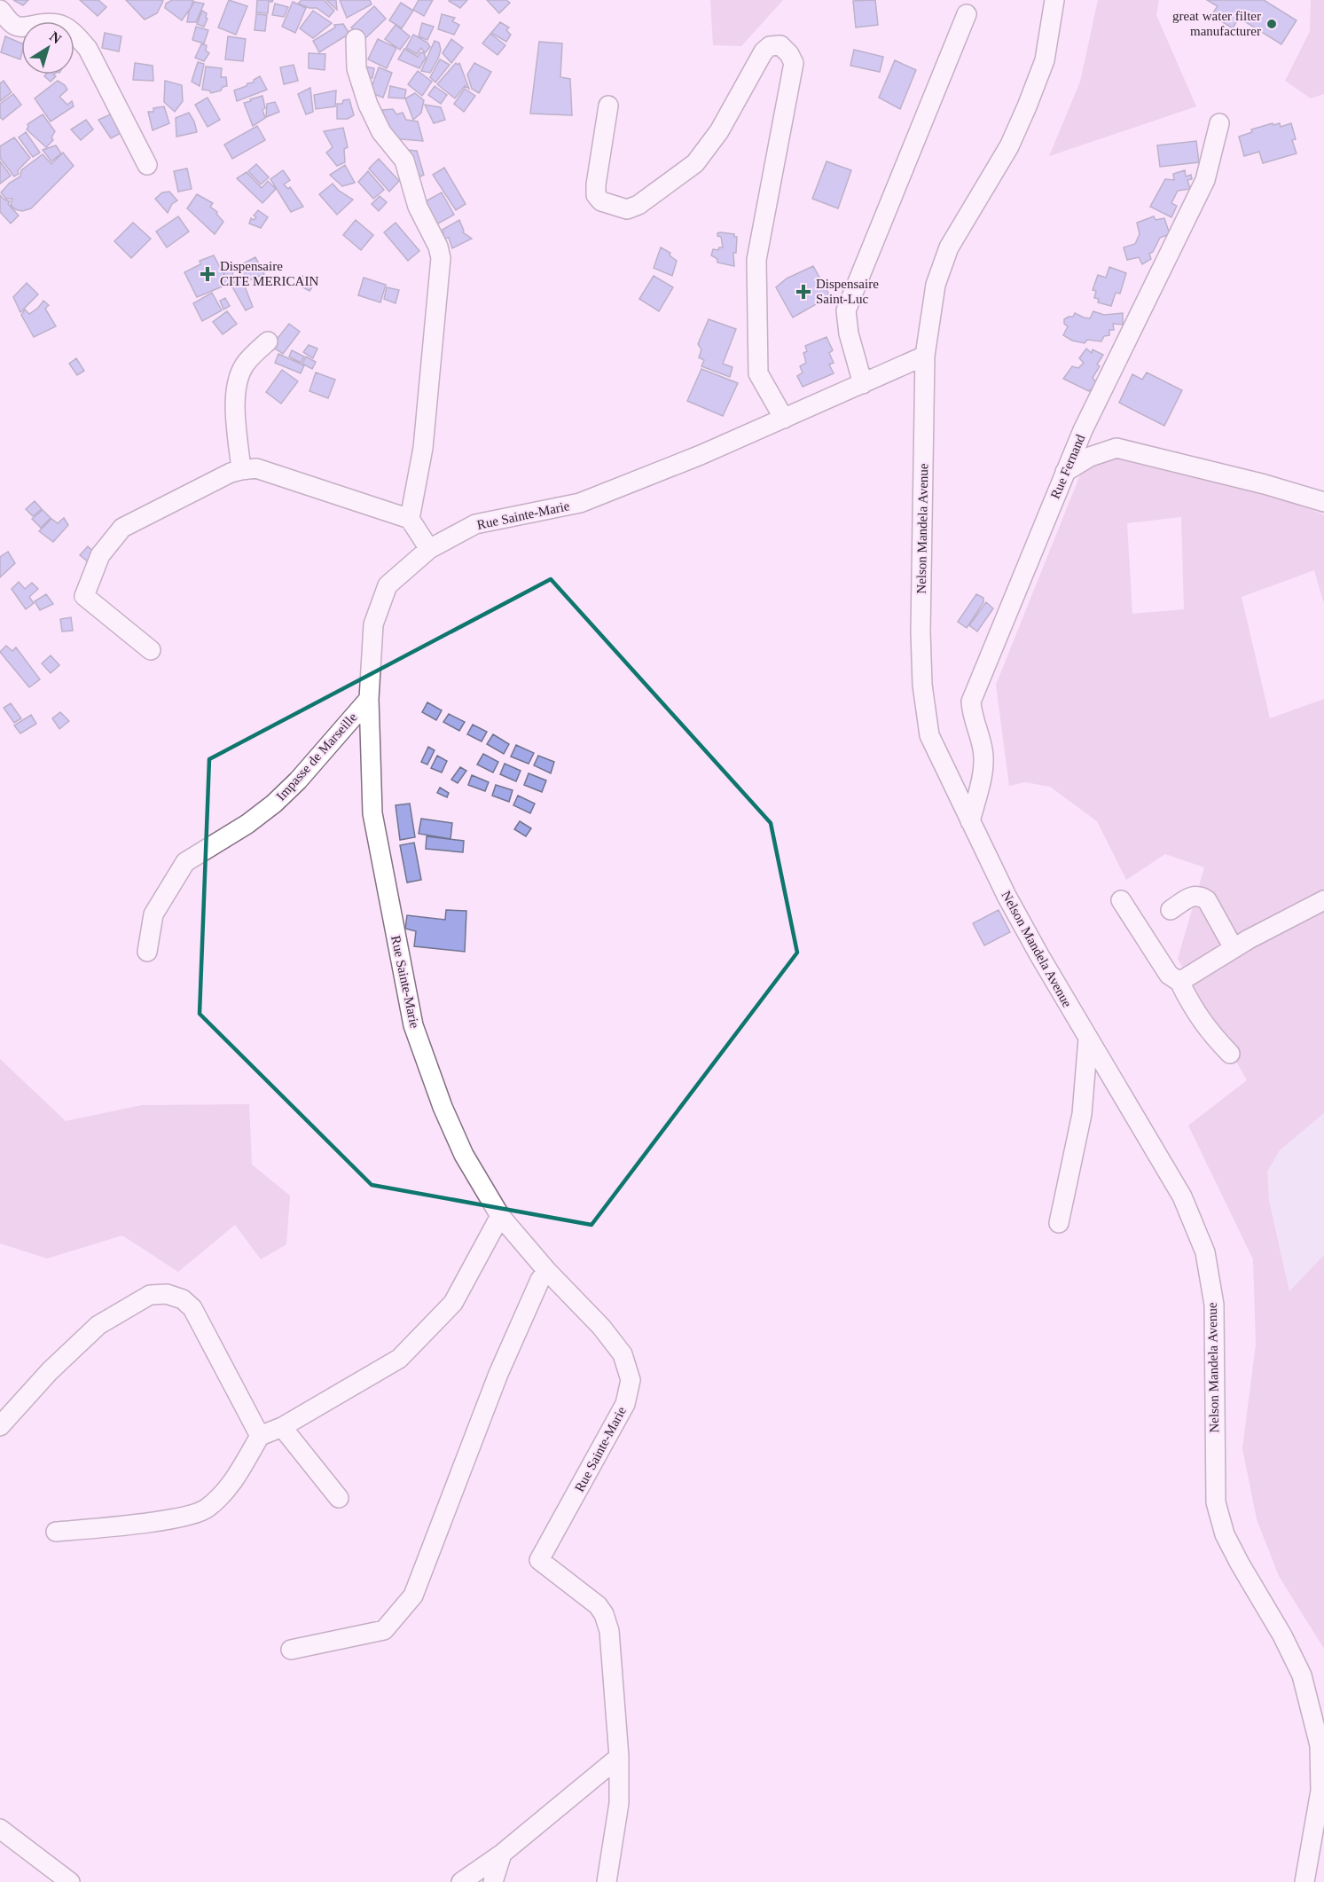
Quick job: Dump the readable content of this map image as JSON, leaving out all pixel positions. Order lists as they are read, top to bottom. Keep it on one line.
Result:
{"streets":{"street":["Rue Fernand","Rue Sainte-Marie","Nelson Mandela Avenue","Impasse de Marseille"]},"crossings":[["Rue Fernand","Nelson Mandela Avenue"],["Rue Sainte-Marie","Nelson Mandela Avenue"],["Rue Sainte-Marie","Impasse de Marseille"]],"places":{"other":["great water filter manufacturer"],"health":["Dispensaire CITE MERICAIN","Dispensaire Saint-Luc"]},"north":"top right"}
